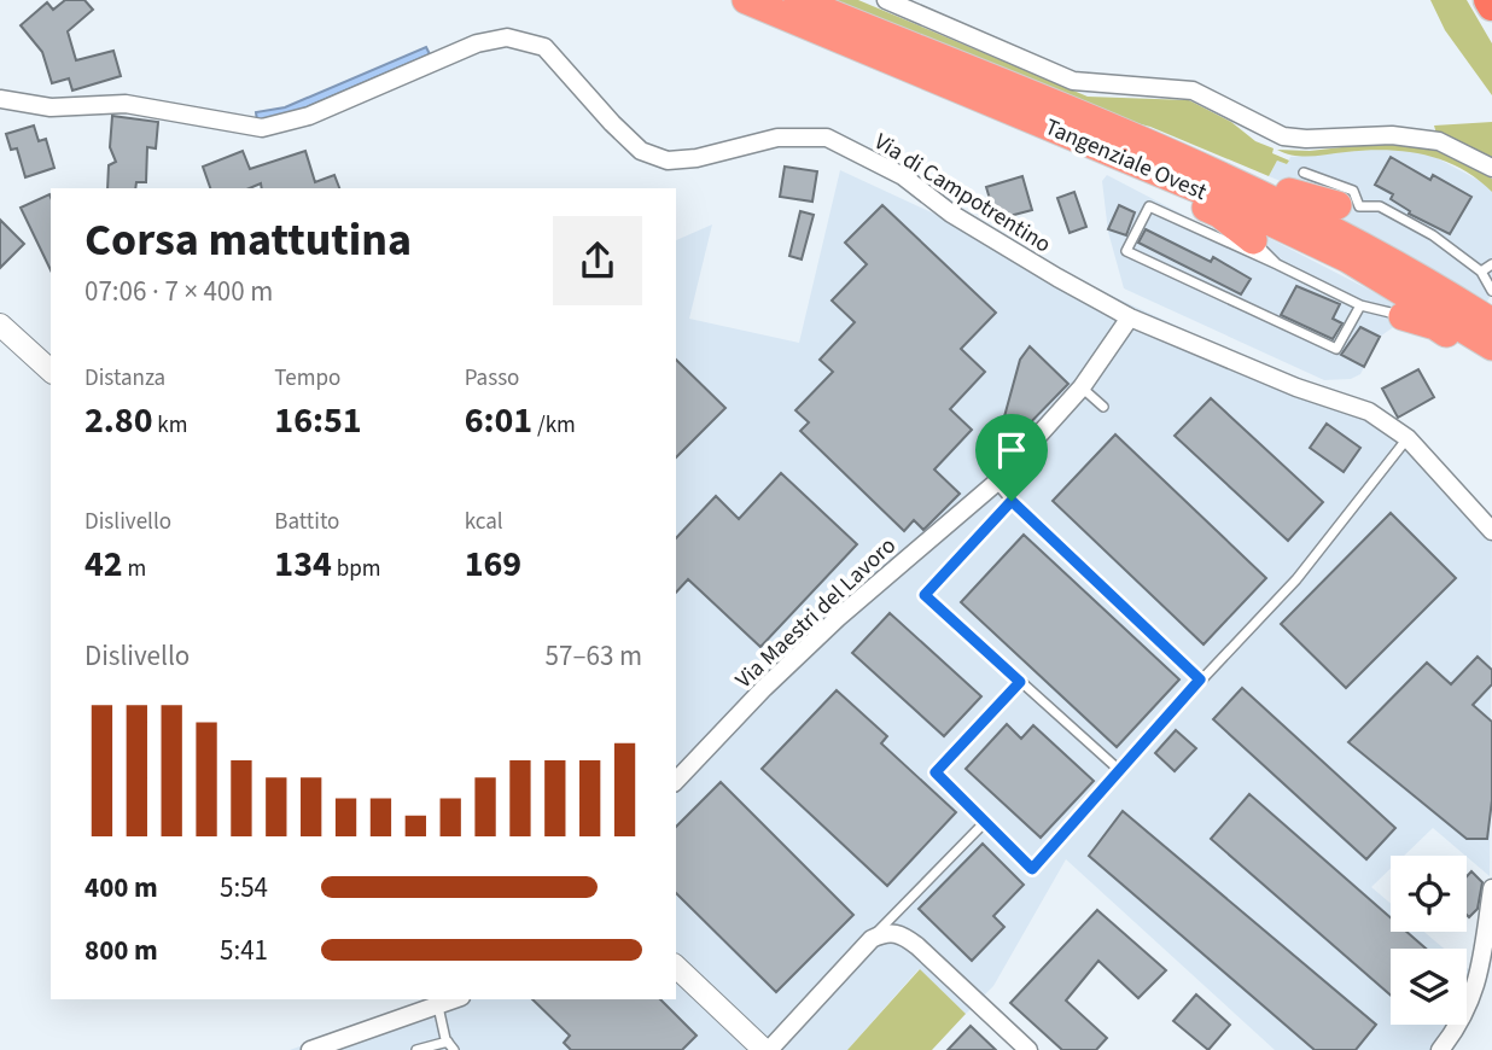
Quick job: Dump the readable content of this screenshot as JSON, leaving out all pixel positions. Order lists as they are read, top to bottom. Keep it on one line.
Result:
{"streets":{"highway":["Tangenziale Ovest"],"street":["Via di Campotrentino","Via Maestri del Lavoro"]},"crossings":[["Via di Campotrentino","Via Maestri del Lavoro"]],"page":{"heading":["Corsa mattutina","07:06 · 7 × 400 m"],"stats":[["Distanza","2.80 km"],["Tempo","16:51"],["Passo","6:01 /km"],["Dislivello","42 m"],["Battito","134 bpm"],["kcal","169"]],"chart":["Dislivello","57–63 m"],"list":[{"name":"400 m","note":"5:54"},{"name":"800 m","note":"5:41"}]}}
